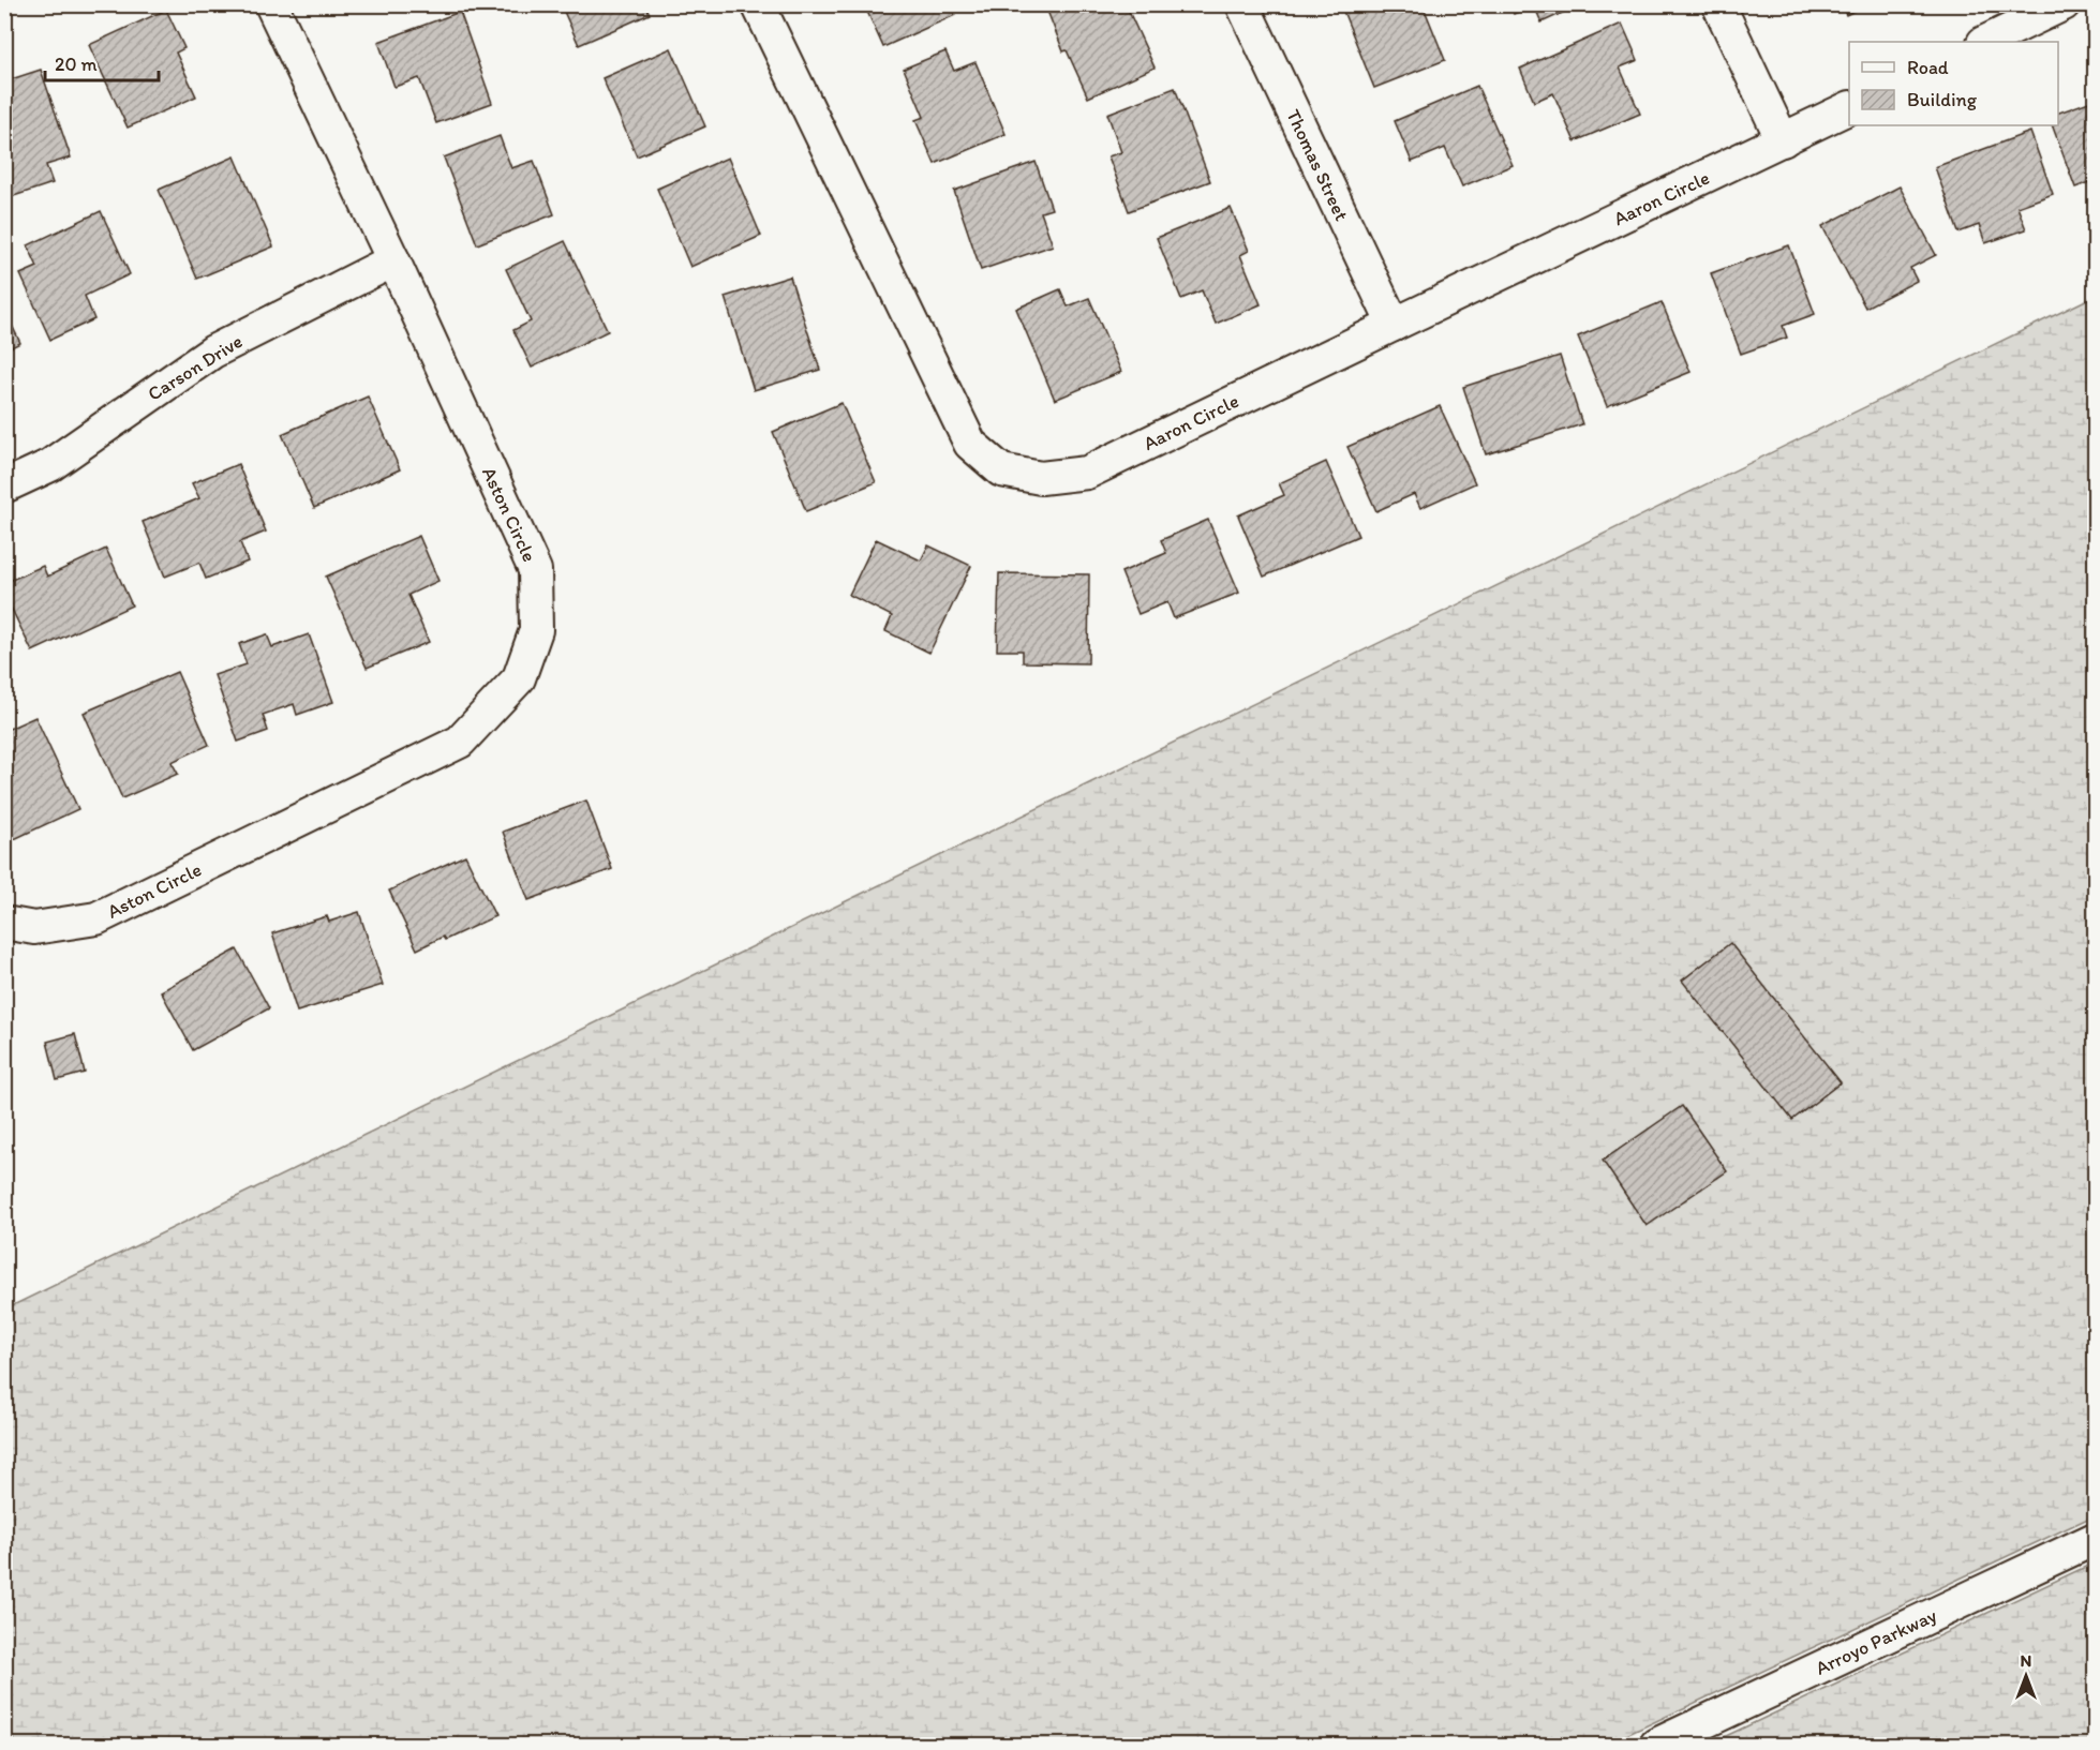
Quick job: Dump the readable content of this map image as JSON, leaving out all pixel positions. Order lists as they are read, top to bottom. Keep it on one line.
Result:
{"streets":{"street":["Thomas Street","Aaron Circle","Carson Drive","Aston Circle","Arroyo Parkway"]},"crossings":[["Thomas Street","Aaron Circle"],["Carson Drive","Aston Circle"]],"legend":["Road","Building"],"scale_bar":"20 m","north":"top"}
